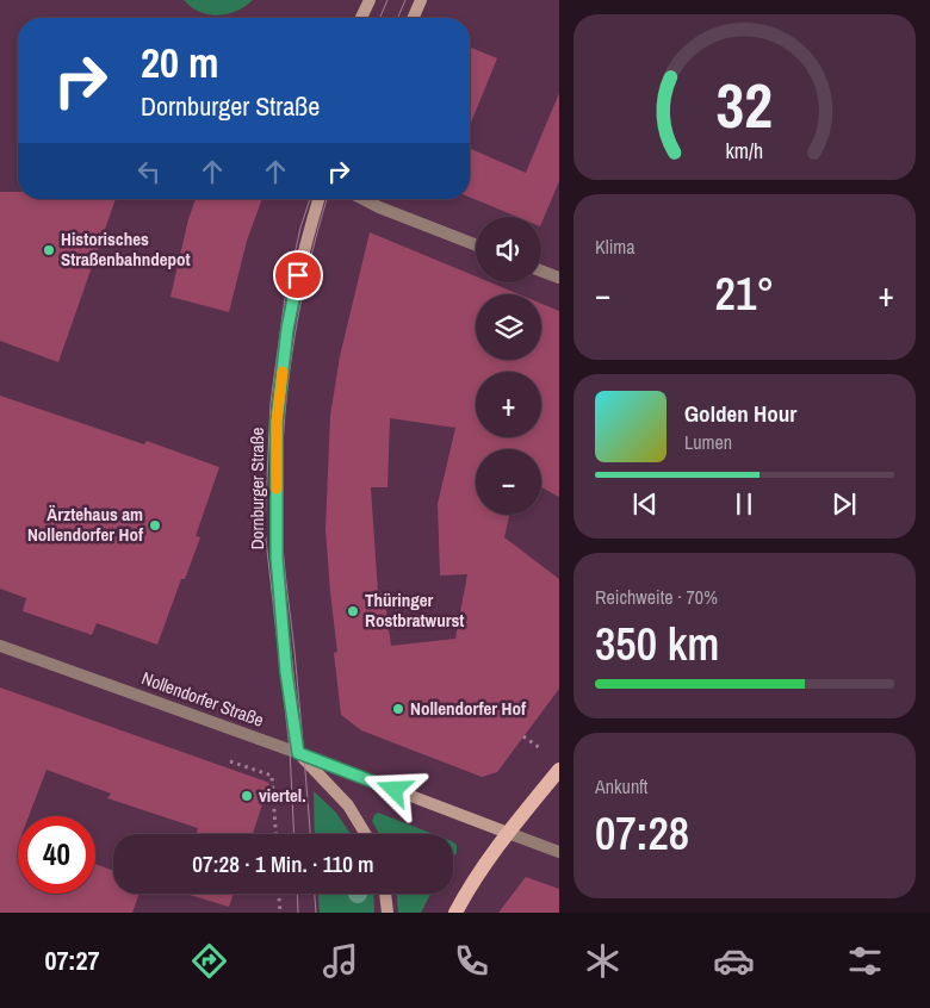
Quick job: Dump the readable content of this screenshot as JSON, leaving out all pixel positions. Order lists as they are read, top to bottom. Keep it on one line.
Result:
{"streets":{"street":["Dornburger Straße","Nollendorfer Straße"]},"crossings":[["Dornburger Straße","Nollendorfer Straße"]],"places":["Historisches Straßenbahndepot","Ärztehaus am Nollendorfer Hof","Thüringer Rostbratwurst","Nollendorfer Hof","viertel."],"page":{"turn":["20 m","Dornburger Straße"],"tile":["Klima",["Reichweite · 70%","350 km"],["Ankunft","07:28"]],"map_buttons":["+","−"],"heat":["−","21°","+"],"song":["Golden Hour","Lumen"],"limit":"40","trip":"07:28 · 1 Min. · 110 m","tabs":"07:27","gauge":["32","km/h"]}}
